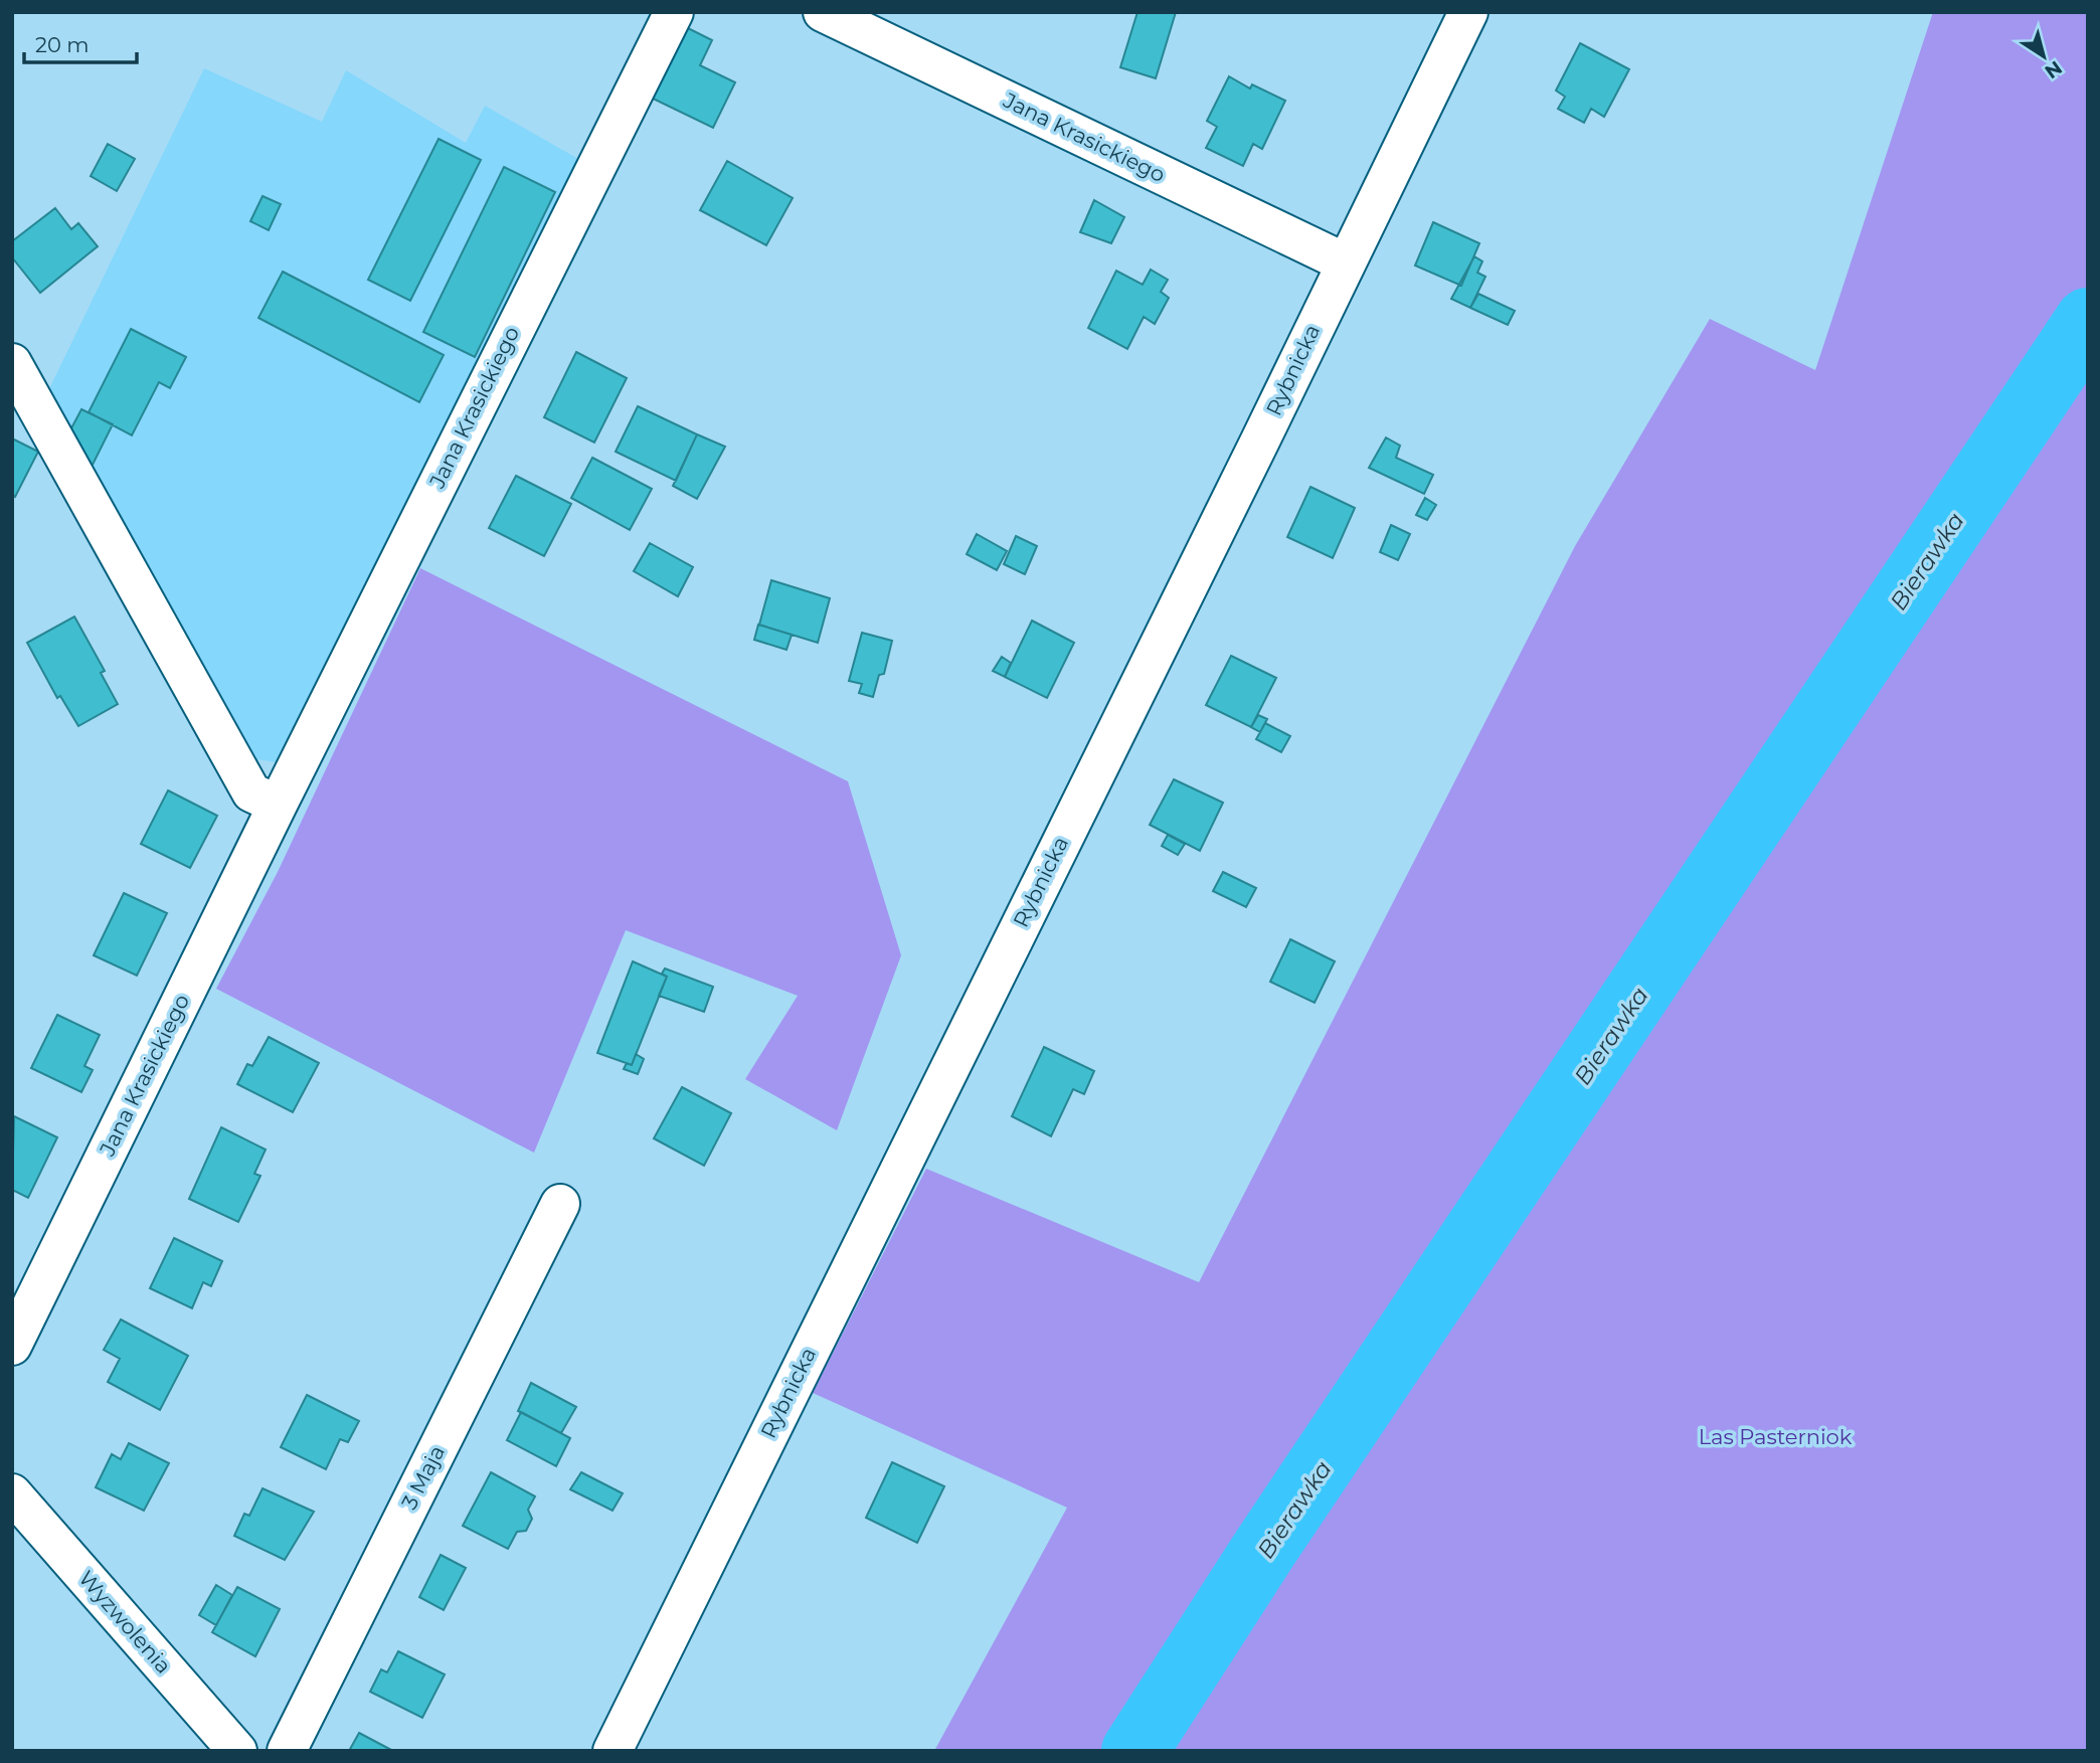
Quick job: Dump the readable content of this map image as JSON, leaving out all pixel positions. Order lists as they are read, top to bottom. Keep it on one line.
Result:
{"streets":{"street":["Jana Krasickiego","Rybnicka","3 Maja","Wyzwolenia"]},"crossings":[["Jana Krasickiego","Rybnicka"]],"water":["Bierawka"],"parks":["Las Pasterniok"],"scale_bar":"20 m","north":"bottom right"}
